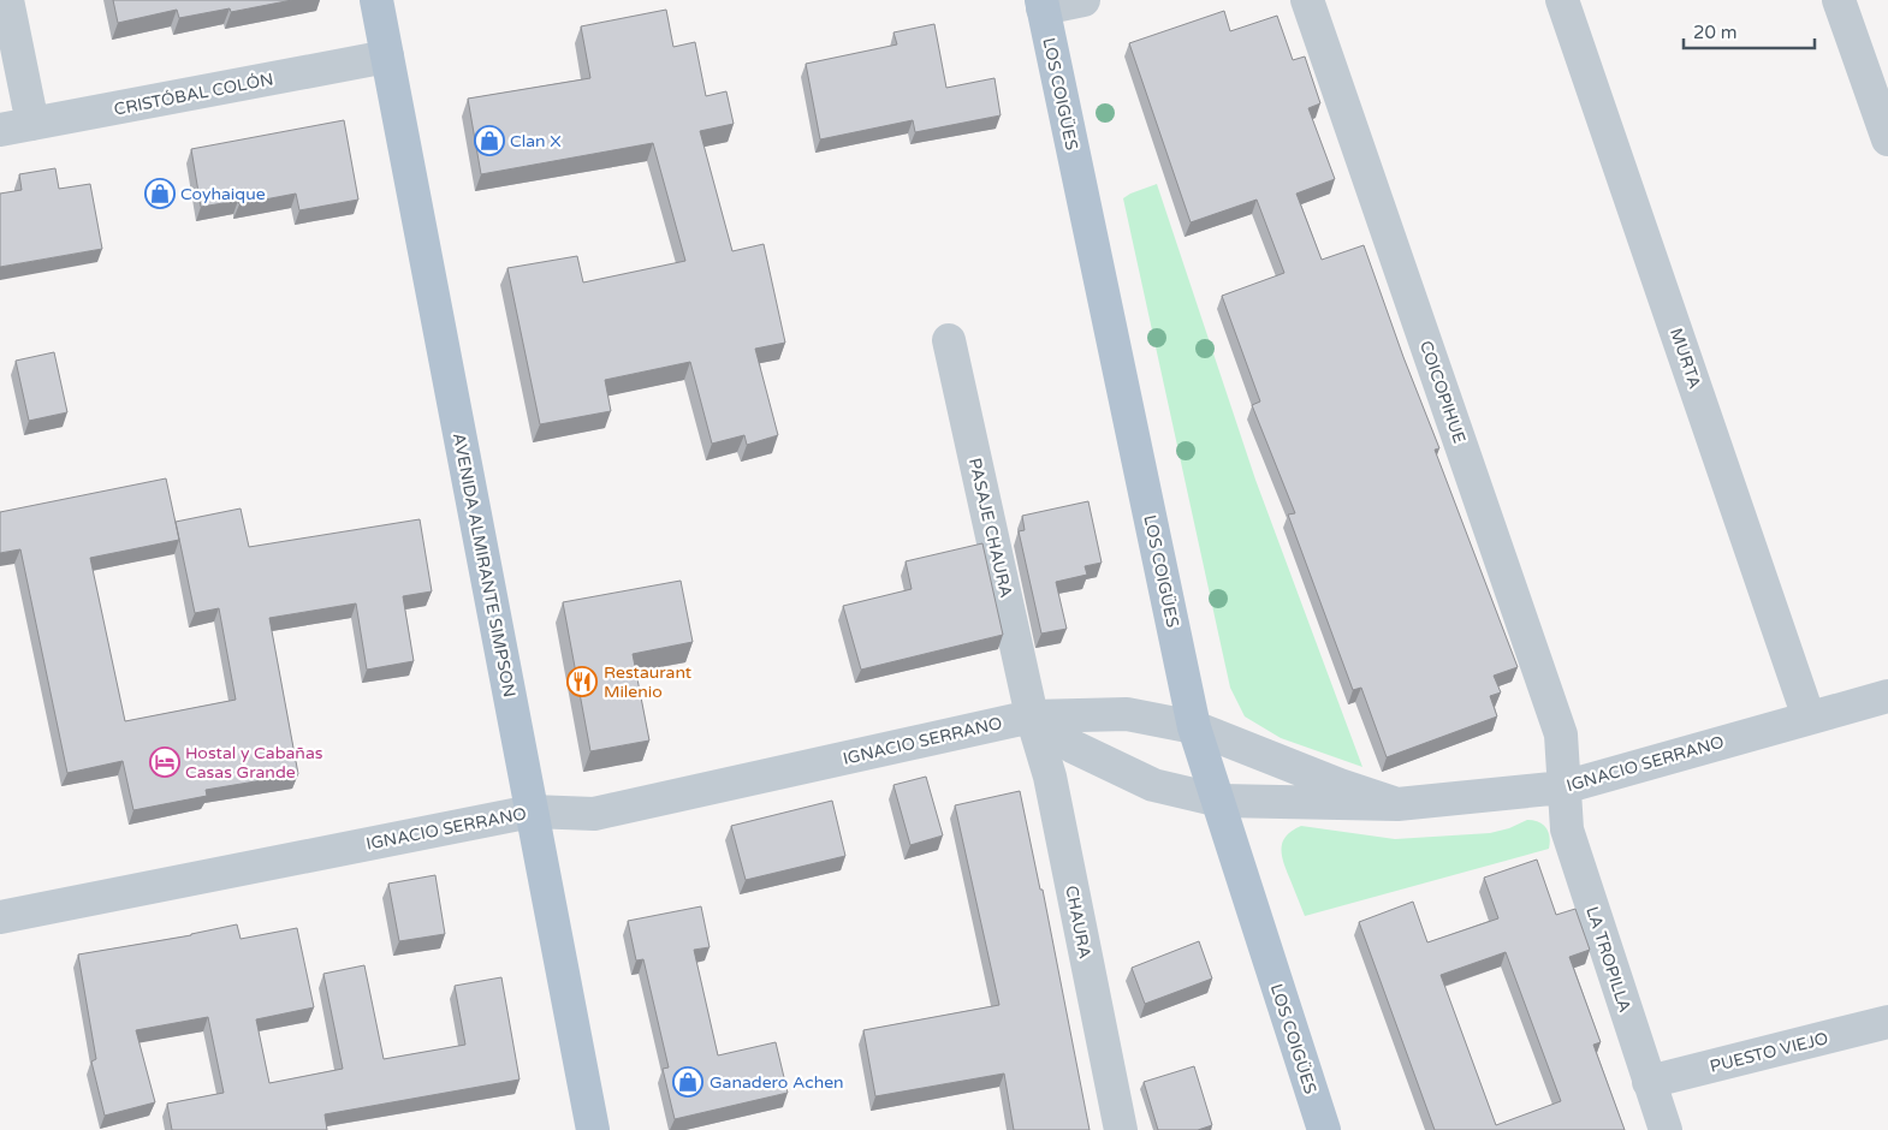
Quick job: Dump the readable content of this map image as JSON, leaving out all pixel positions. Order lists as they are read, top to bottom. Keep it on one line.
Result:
{"streets":{"main road":["LOS COIGÜES","AVENIDA ALMIRANTE SIMPSON"],"street":["CRISTÓBAL COLÓN","MURTA","COICOPIHUE","PASAJE CHAURA","IGNACIO SERRANO","CHAURA","LA TROPILLA","PUESTO VIEJO"]},"crossings":[["CRISTÓBAL COLÓN","AVENIDA ALMIRANTE SIMPSON"],["LOS COIGÜES","IGNACIO SERRANO"],["MURTA","IGNACIO SERRANO"],["COICOPIHUE","IGNACIO SERRANO"],["COICOPIHUE","LA TROPILLA"],["PASAJE CHAURA","IGNACIO SERRANO"],["PASAJE CHAURA","CHAURA"],["AVENIDA ALMIRANTE SIMPSON","IGNACIO SERRANO"],["IGNACIO SERRANO","CHAURA"],["IGNACIO SERRANO","LA TROPILLA"],["LA TROPILLA","PUESTO VIEJO"]],"places":{"shop":["Clan X","Coyhaique","Ganadero Achen"],"restaurant":["Restaurant Milenio"],"hotel":["Hostal y Cabañas Casas Grande"]},"scale_bar":"20 m"}
